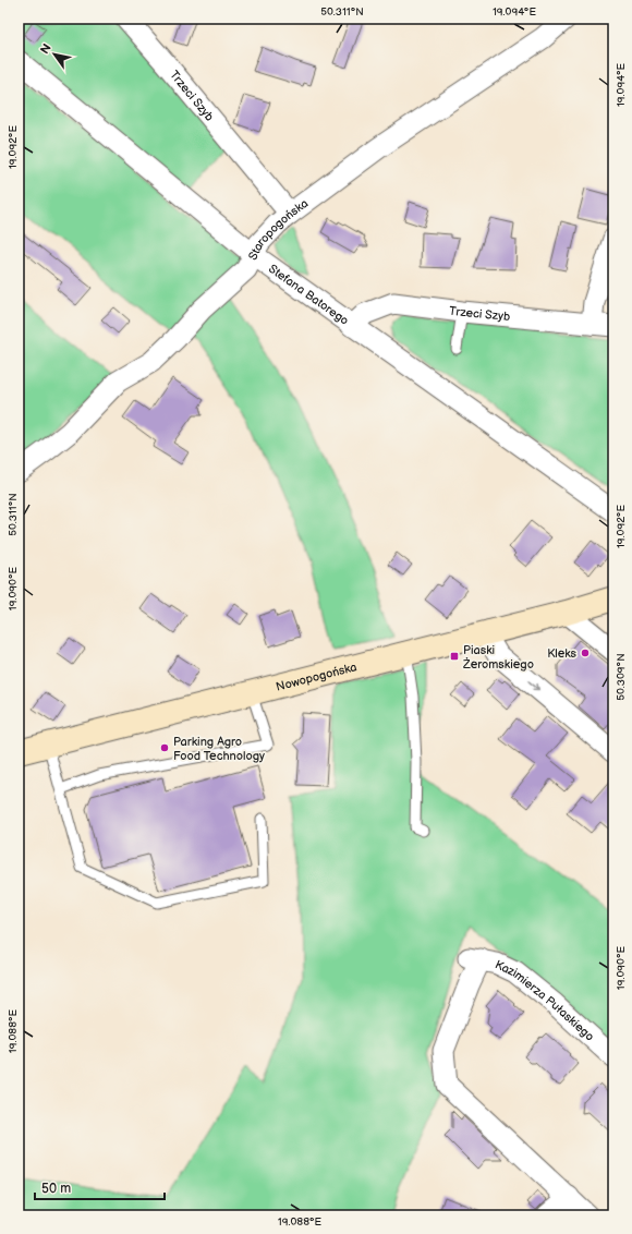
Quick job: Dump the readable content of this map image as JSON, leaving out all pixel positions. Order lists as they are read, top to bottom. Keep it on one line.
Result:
{"streets":{"street":["Trzeci Szyb","Staropogońska","Stefana Batorego","Nowopogońska","Kazimierza Pułaskiego"]},"crossings":[["Trzeci Szyb","Staropogońska"],["Trzeci Szyb","Stefana Batorego"],["Staropogońska","Stefana Batorego"]],"places":{"other":["Kleks","Parking Agro Food Technology"],"transit":["Piaski Żeromskiego"]},"scale_bar":"50 m","north":"top left","coordinates":["50.311°N","19.094°E","19.092°E","19.090°E","50.309°N","19.088°E"]}
